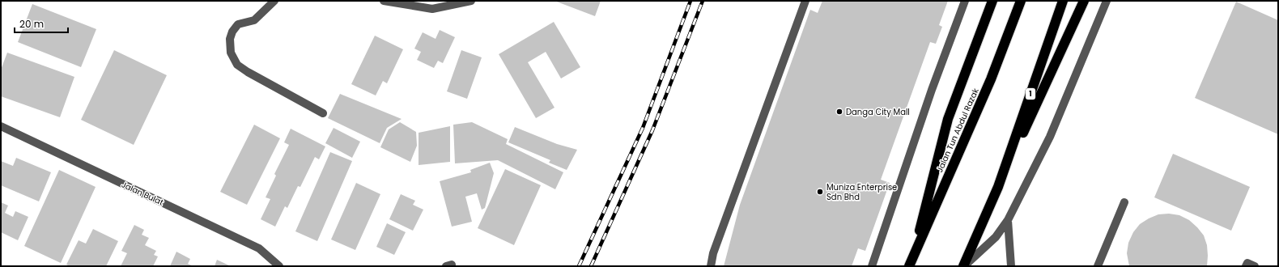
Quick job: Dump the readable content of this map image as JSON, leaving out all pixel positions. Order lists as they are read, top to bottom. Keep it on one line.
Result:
{"streets":{"highway":["1","Jalan Tun Abdul Razak"],"street":["Jalan Bulat"]},"places":["Danga City Mall","Muniza Enterprise Sdn Bhd"],"scale_bar":"20 m"}
